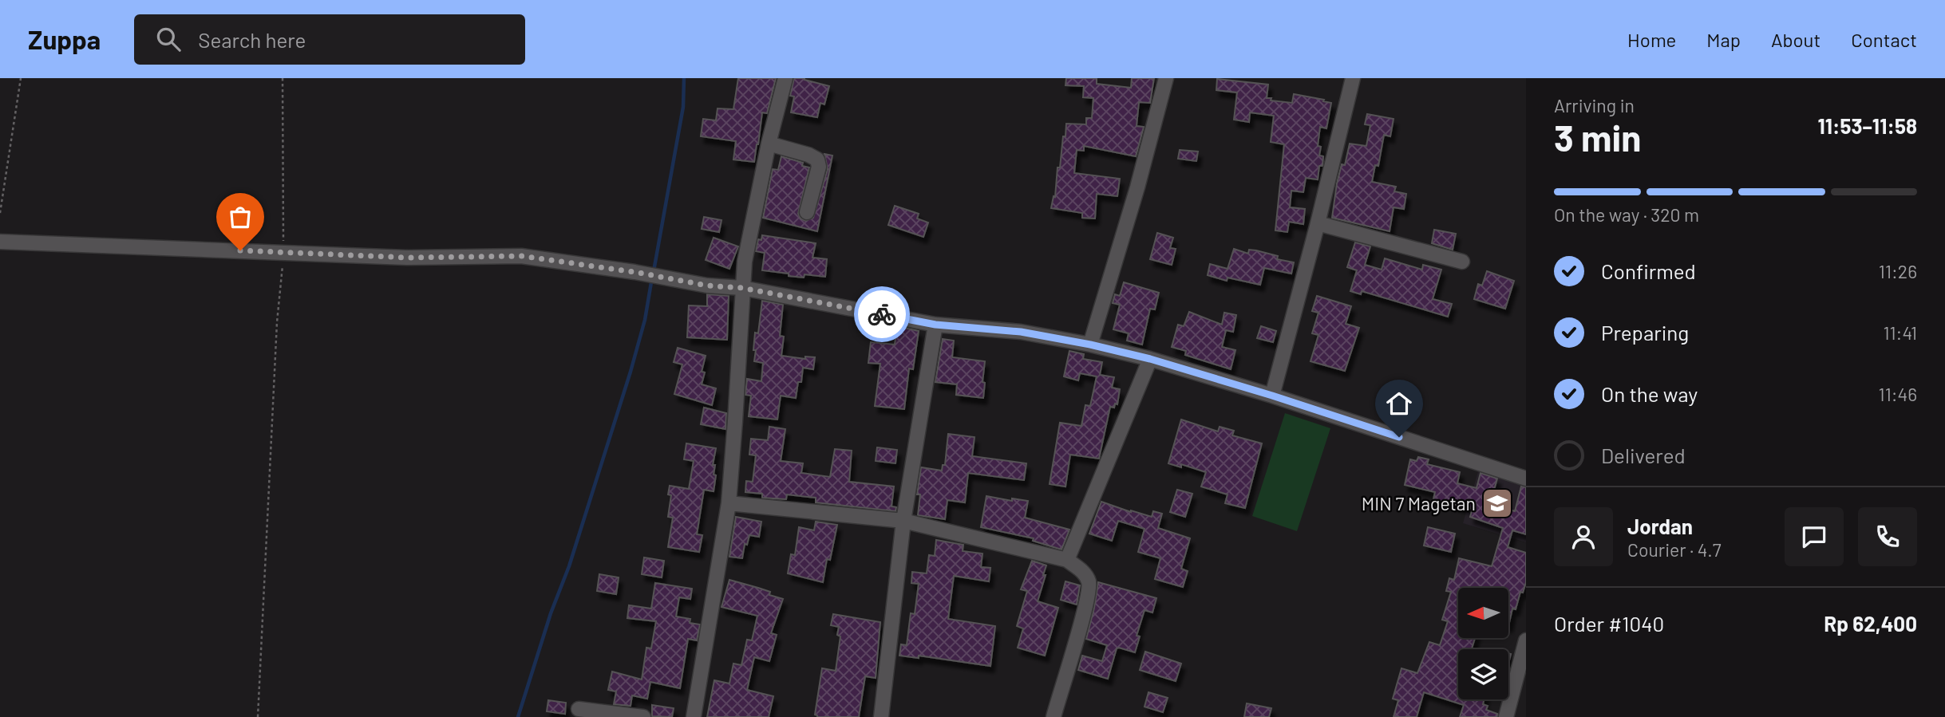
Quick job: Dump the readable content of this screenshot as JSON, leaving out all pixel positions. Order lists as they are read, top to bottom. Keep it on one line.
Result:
{"places":{"school or university":["MIN 7 Magetan"]},"north":"left","page":{"header":"Zuppa","search":"Search here","nav":["Home","Map","About","Contact"],"heading":["3 min","Arriving in","11:53–11:58"],"panel":["Jordan","Courier · 4.7","Order #1040","Rp 62,400"],"bar":"On the way · 320 m","list":[["Confirmed","11:26"],["Preparing","11:41"],["On the way","11:46"],"Delivered"]}}
